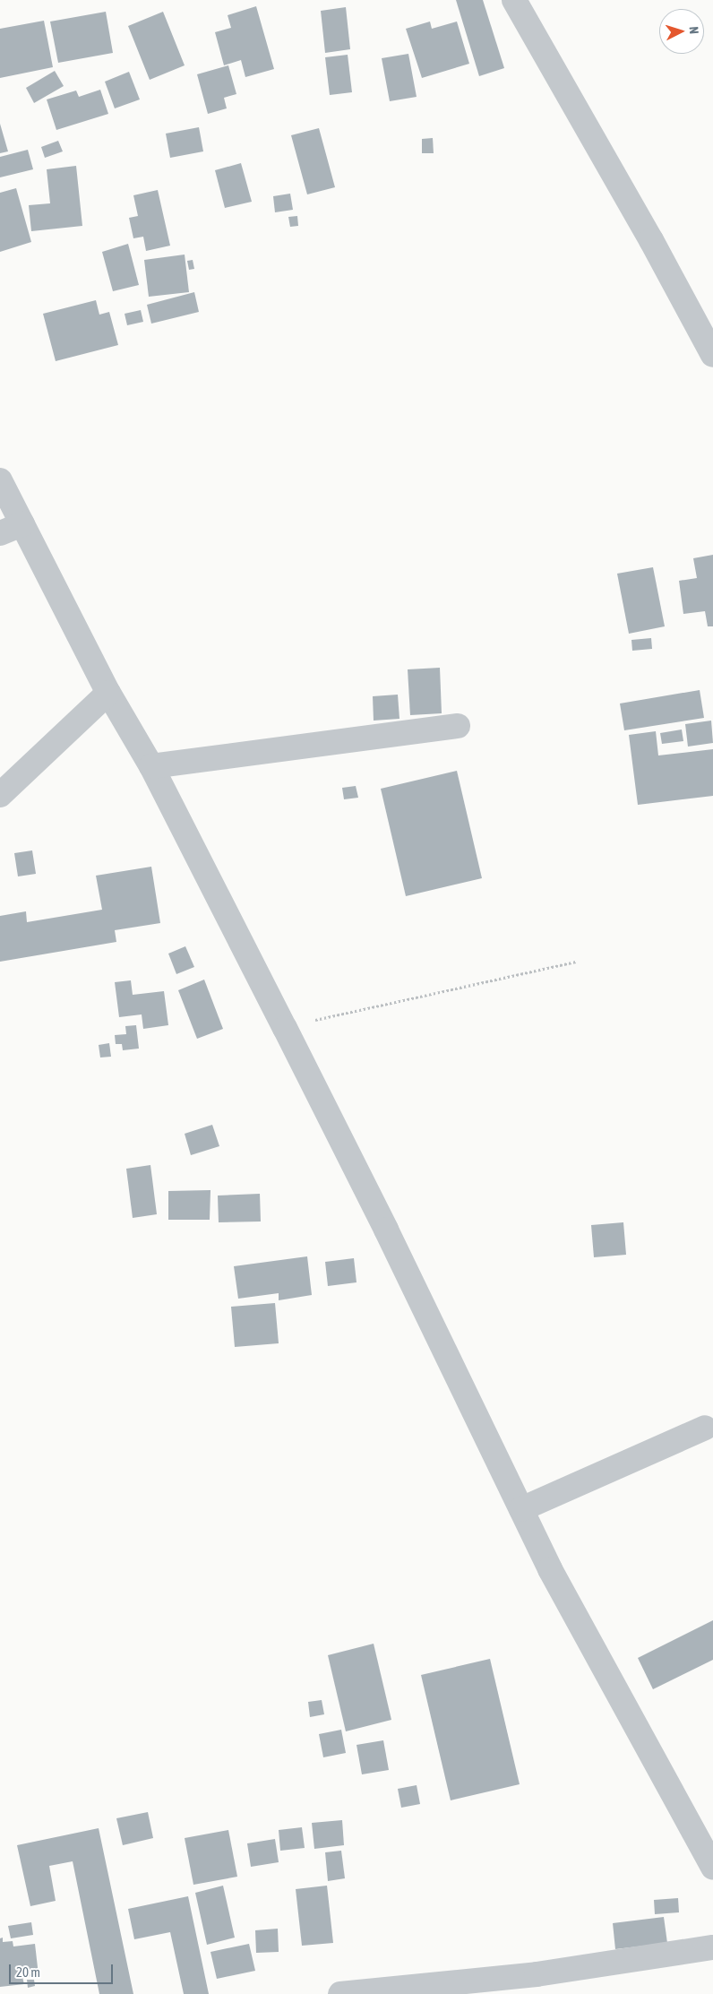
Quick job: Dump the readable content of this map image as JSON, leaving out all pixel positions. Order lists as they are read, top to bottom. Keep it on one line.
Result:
{"scale_bar":"20 m","north":"right"}
